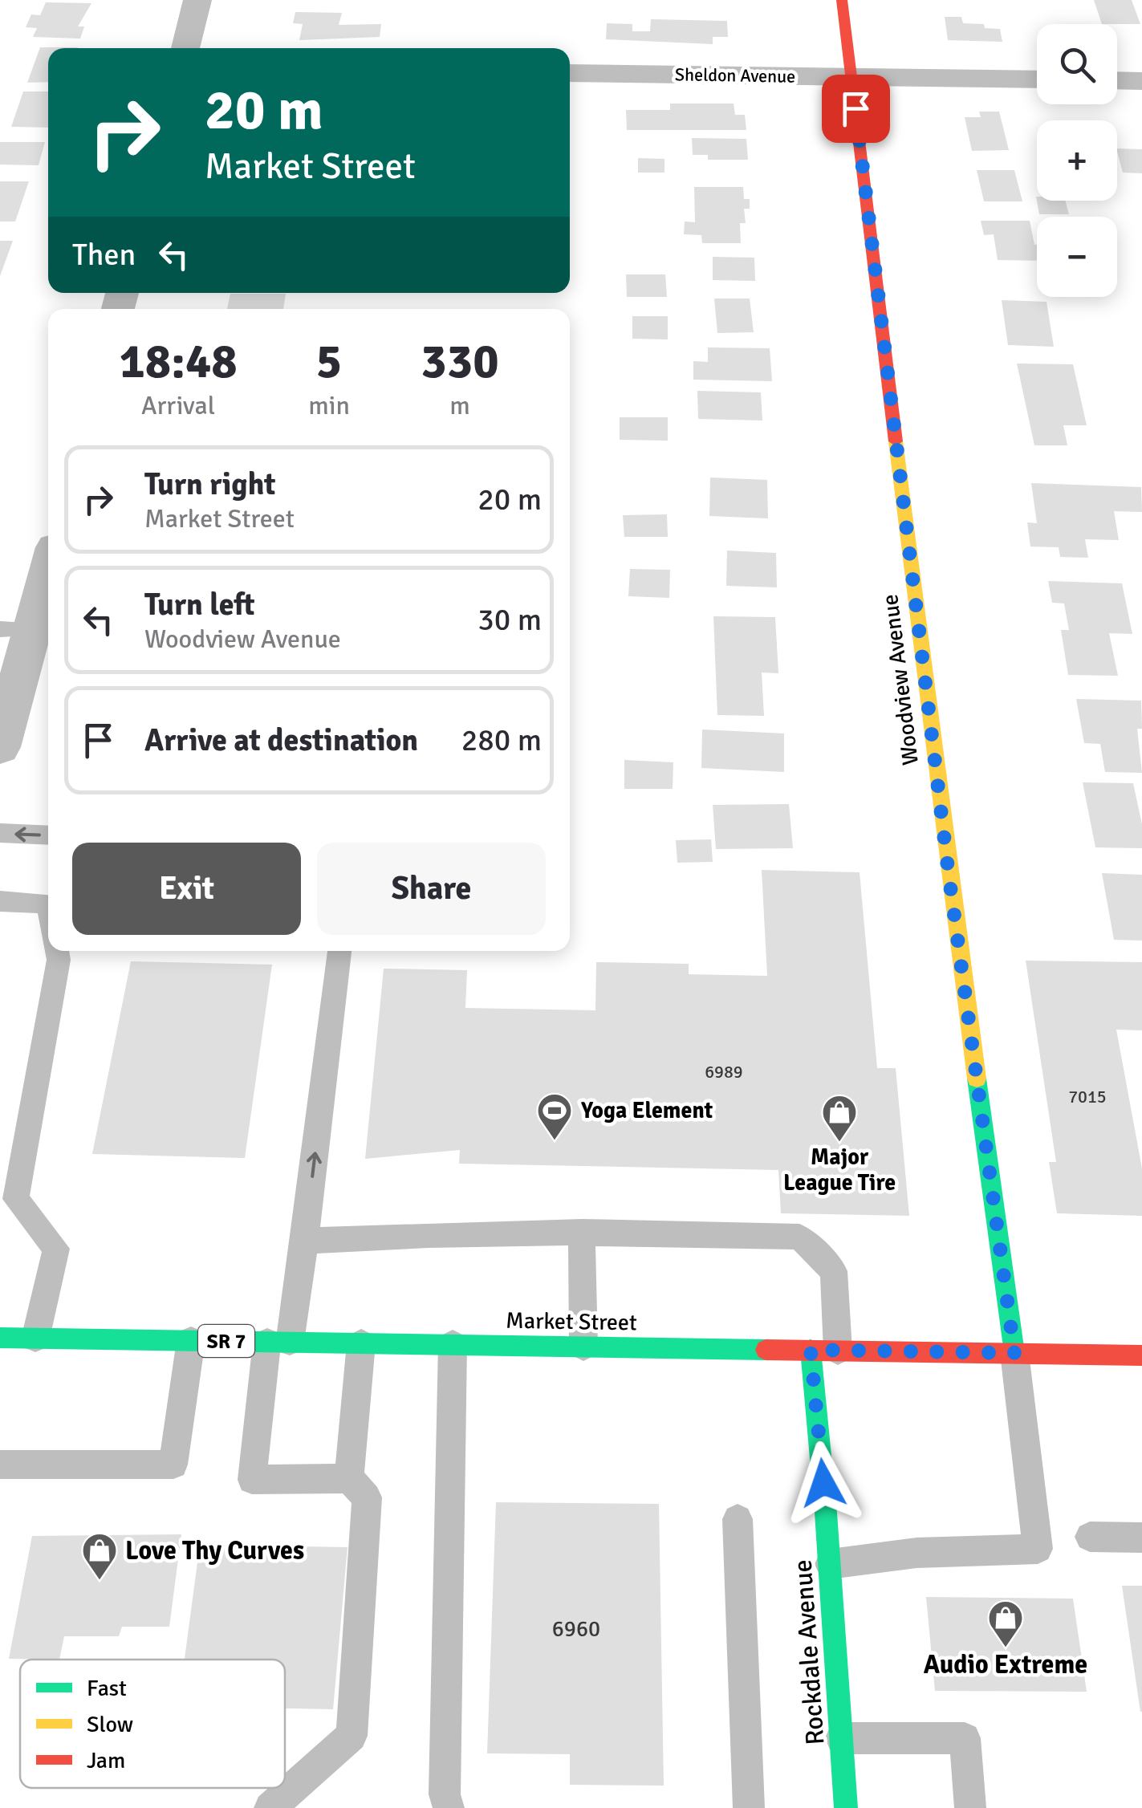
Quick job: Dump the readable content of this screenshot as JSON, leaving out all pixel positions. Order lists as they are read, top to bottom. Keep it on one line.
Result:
{"streets":{"street":["Sheldon Avenue","Woodview Avenue","Market Street","SR 7","Rockdale Avenue"]},"crossings":[["Sheldon Avenue","Woodview Avenue"],["Woodview Avenue","Market Street"],["Market Street","Rockdale Avenue"]],"places":{"sports":["Yoga Element"],"shop":["Major League Tire","Love Thy Curves","Audio Extreme"]},"house_numbers":["6989","7015","6960"],"legend":["Fast","Slow","Jam"],"page":{"map_buttons":["+","−"],"turn":["20 m","Market Street"],"then":"Then","eta":["18:48","Arrival","5","min","330","m"],"list":[{"name":"Turn right","note":"Market Street","value":"20 m"},{"name":"Turn left","note":"Woodview Avenue","value":"30 m"},{"name":"Arrive at destination","value":"280 m"}],"buttons":["Exit","Share"]}}
